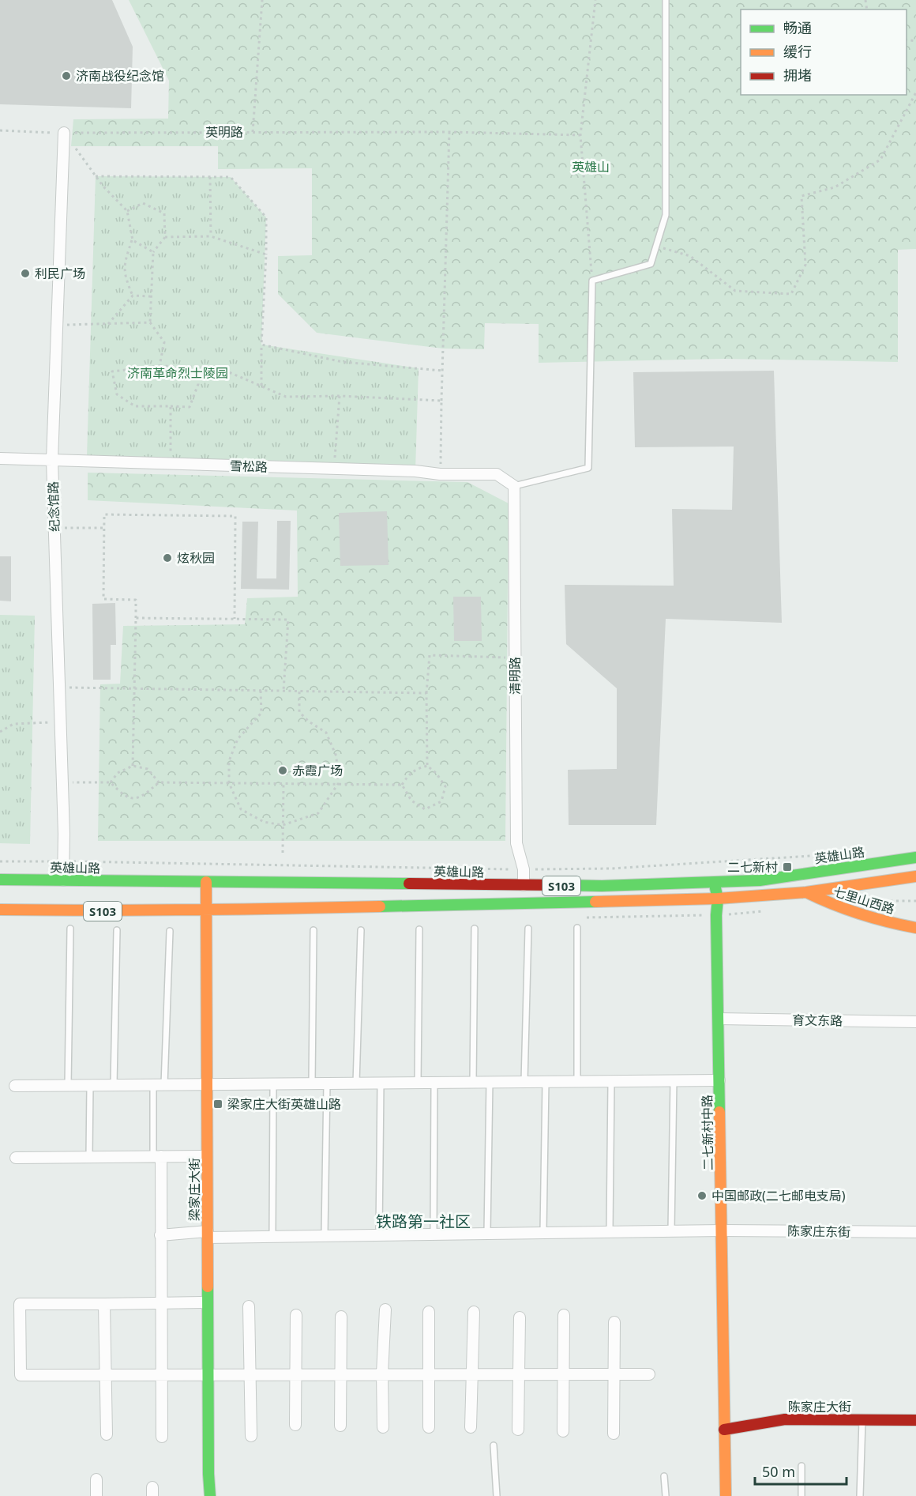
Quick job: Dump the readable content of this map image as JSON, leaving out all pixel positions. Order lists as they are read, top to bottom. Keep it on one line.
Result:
{"streets":{"main road":["英雄山路","S103","七里山西路","二七新村中路","梁家庄大街","陈家庄大街"],"street":["雪松路","纪念馆路","清明路","育文东路","陈家庄东街"],"path":["英明路"]},"crossings":[["英明路","纪念馆路"],["雪松路","纪念馆路"],["雪松路","清明路"],["纪念馆路","英雄山路"],["清明路","英雄山路"],["英雄山路","二七新村中路"],["英雄山路","梁家庄大街"],["S103","七里山西路"],["S103","二七新村中路"],["S103","梁家庄大街"],["育文东路","二七新村中路"],["二七新村中路","陈家庄东街"],["二七新村中路","陈家庄大街"],["梁家庄大街","陈家庄东街"]],"districts":["铁路第一社区"],"parks":["英雄山","济南革命烈士陵园"],"places":{"other":["济南战役纪念馆","利民广场","炫秋园","赤霞广场","中国邮政(二七邮电支局)"],"transit":["二七新村","梁家庄大街英雄山路"]},"legend":["畅通","缓行","拥堵"],"scale_bar":"50 m"}
